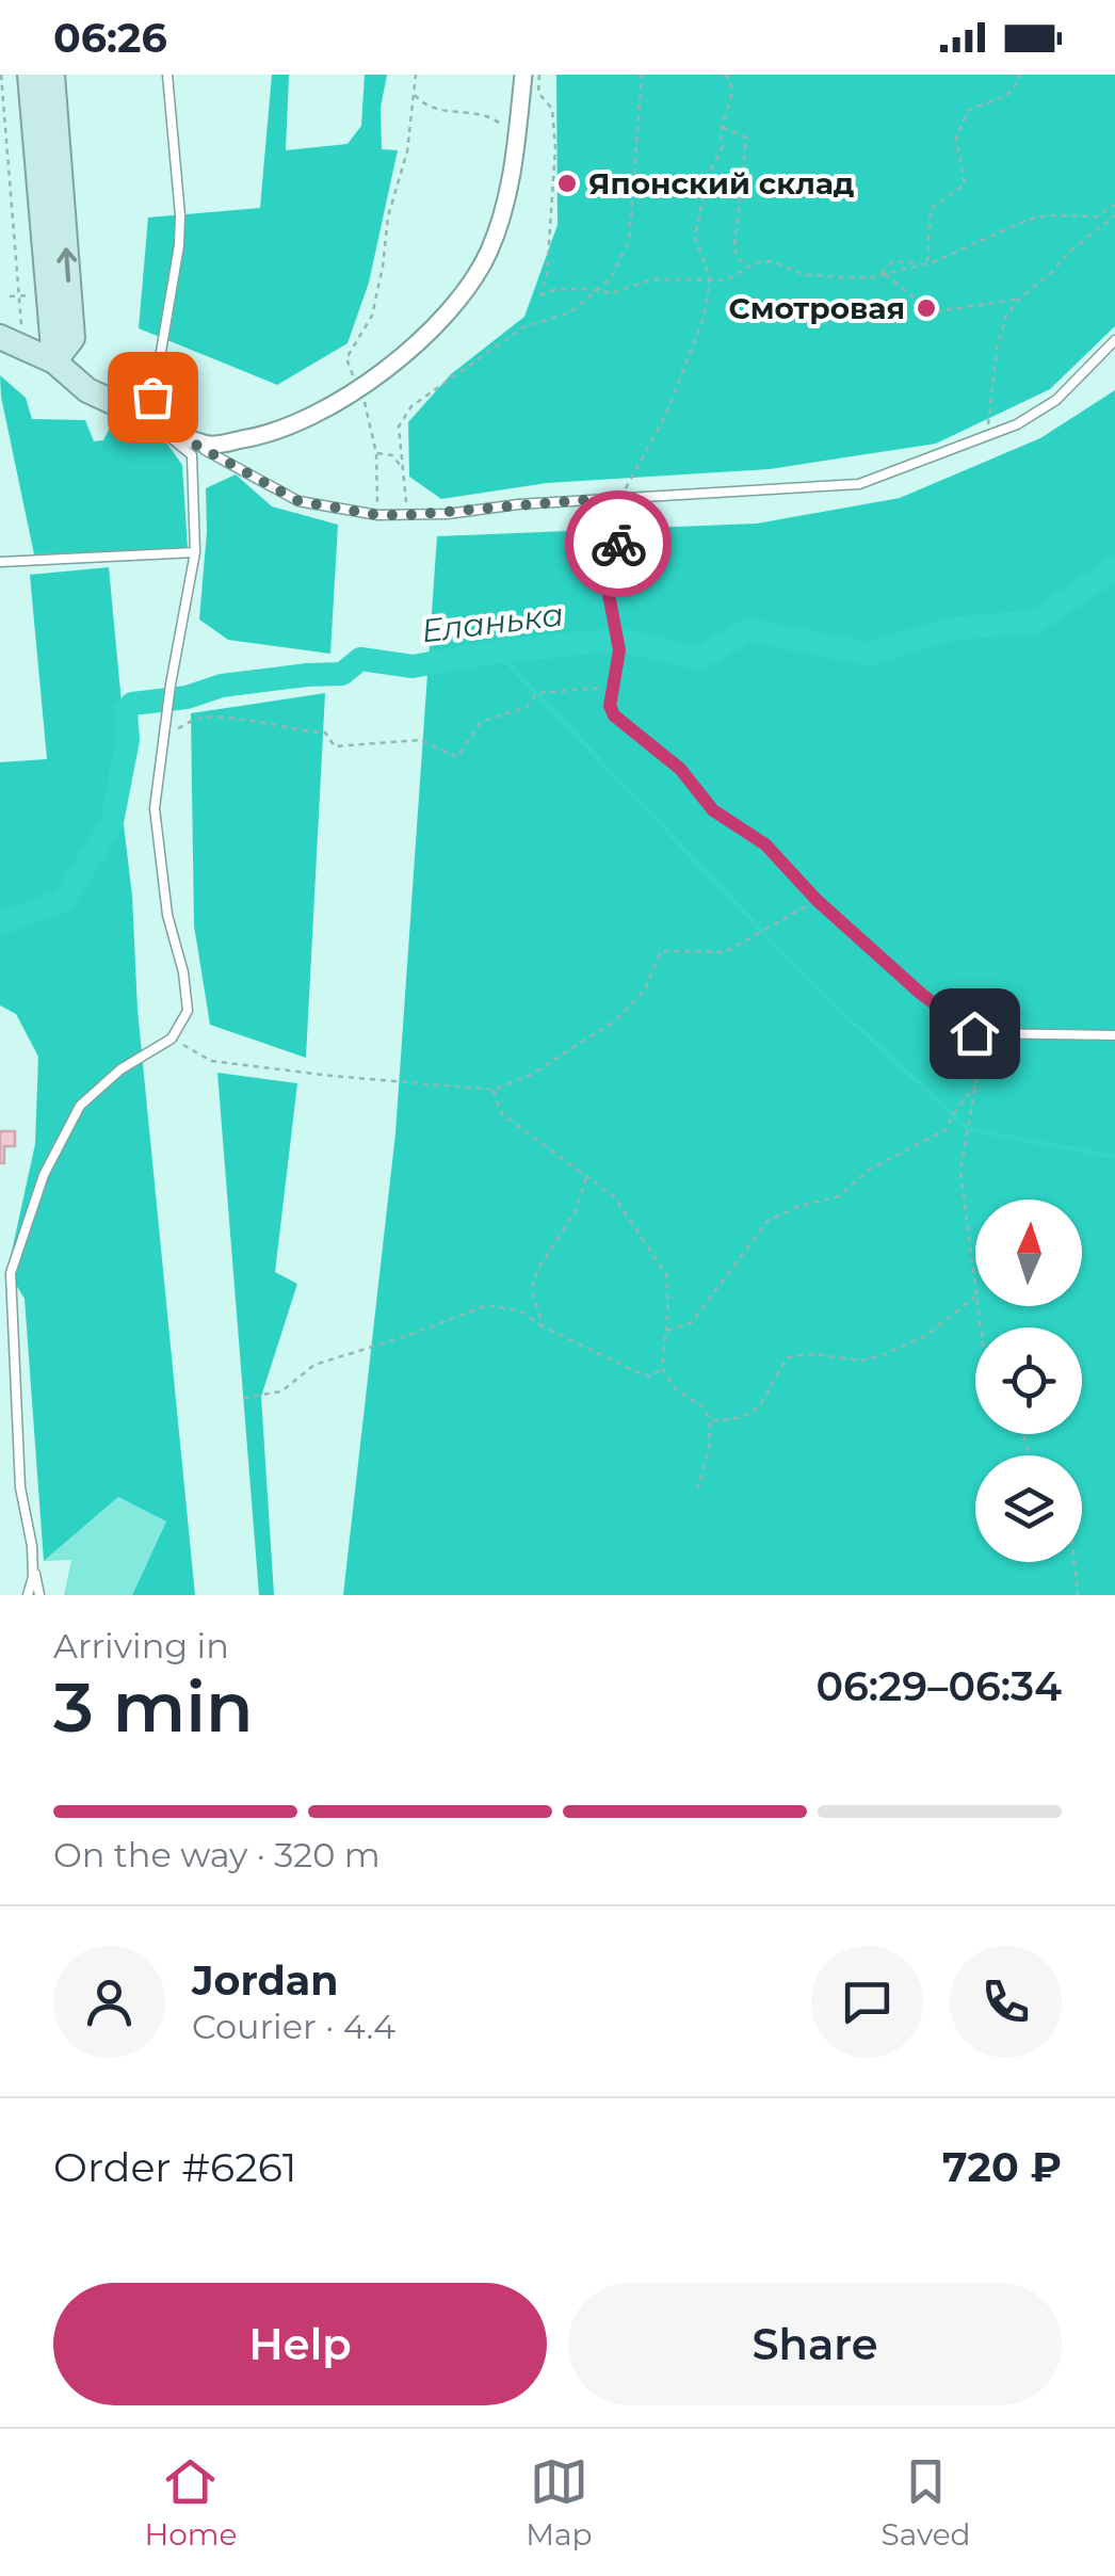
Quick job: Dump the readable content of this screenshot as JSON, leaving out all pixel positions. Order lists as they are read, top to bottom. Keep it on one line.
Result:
{"water":["Еланька"],"places":["Японский склад","Смотровая"],"north":"top","page":{"status":"06:26","heading":["3 min","Arriving in","06:29–06:34"],"panel":["Jordan","Courier · 4.4","Order #6261","720 ₽"],"bar":"On the way · 320 m","buttons":["Help","Share"],"tabs":["Home","Map","Saved"]}}
